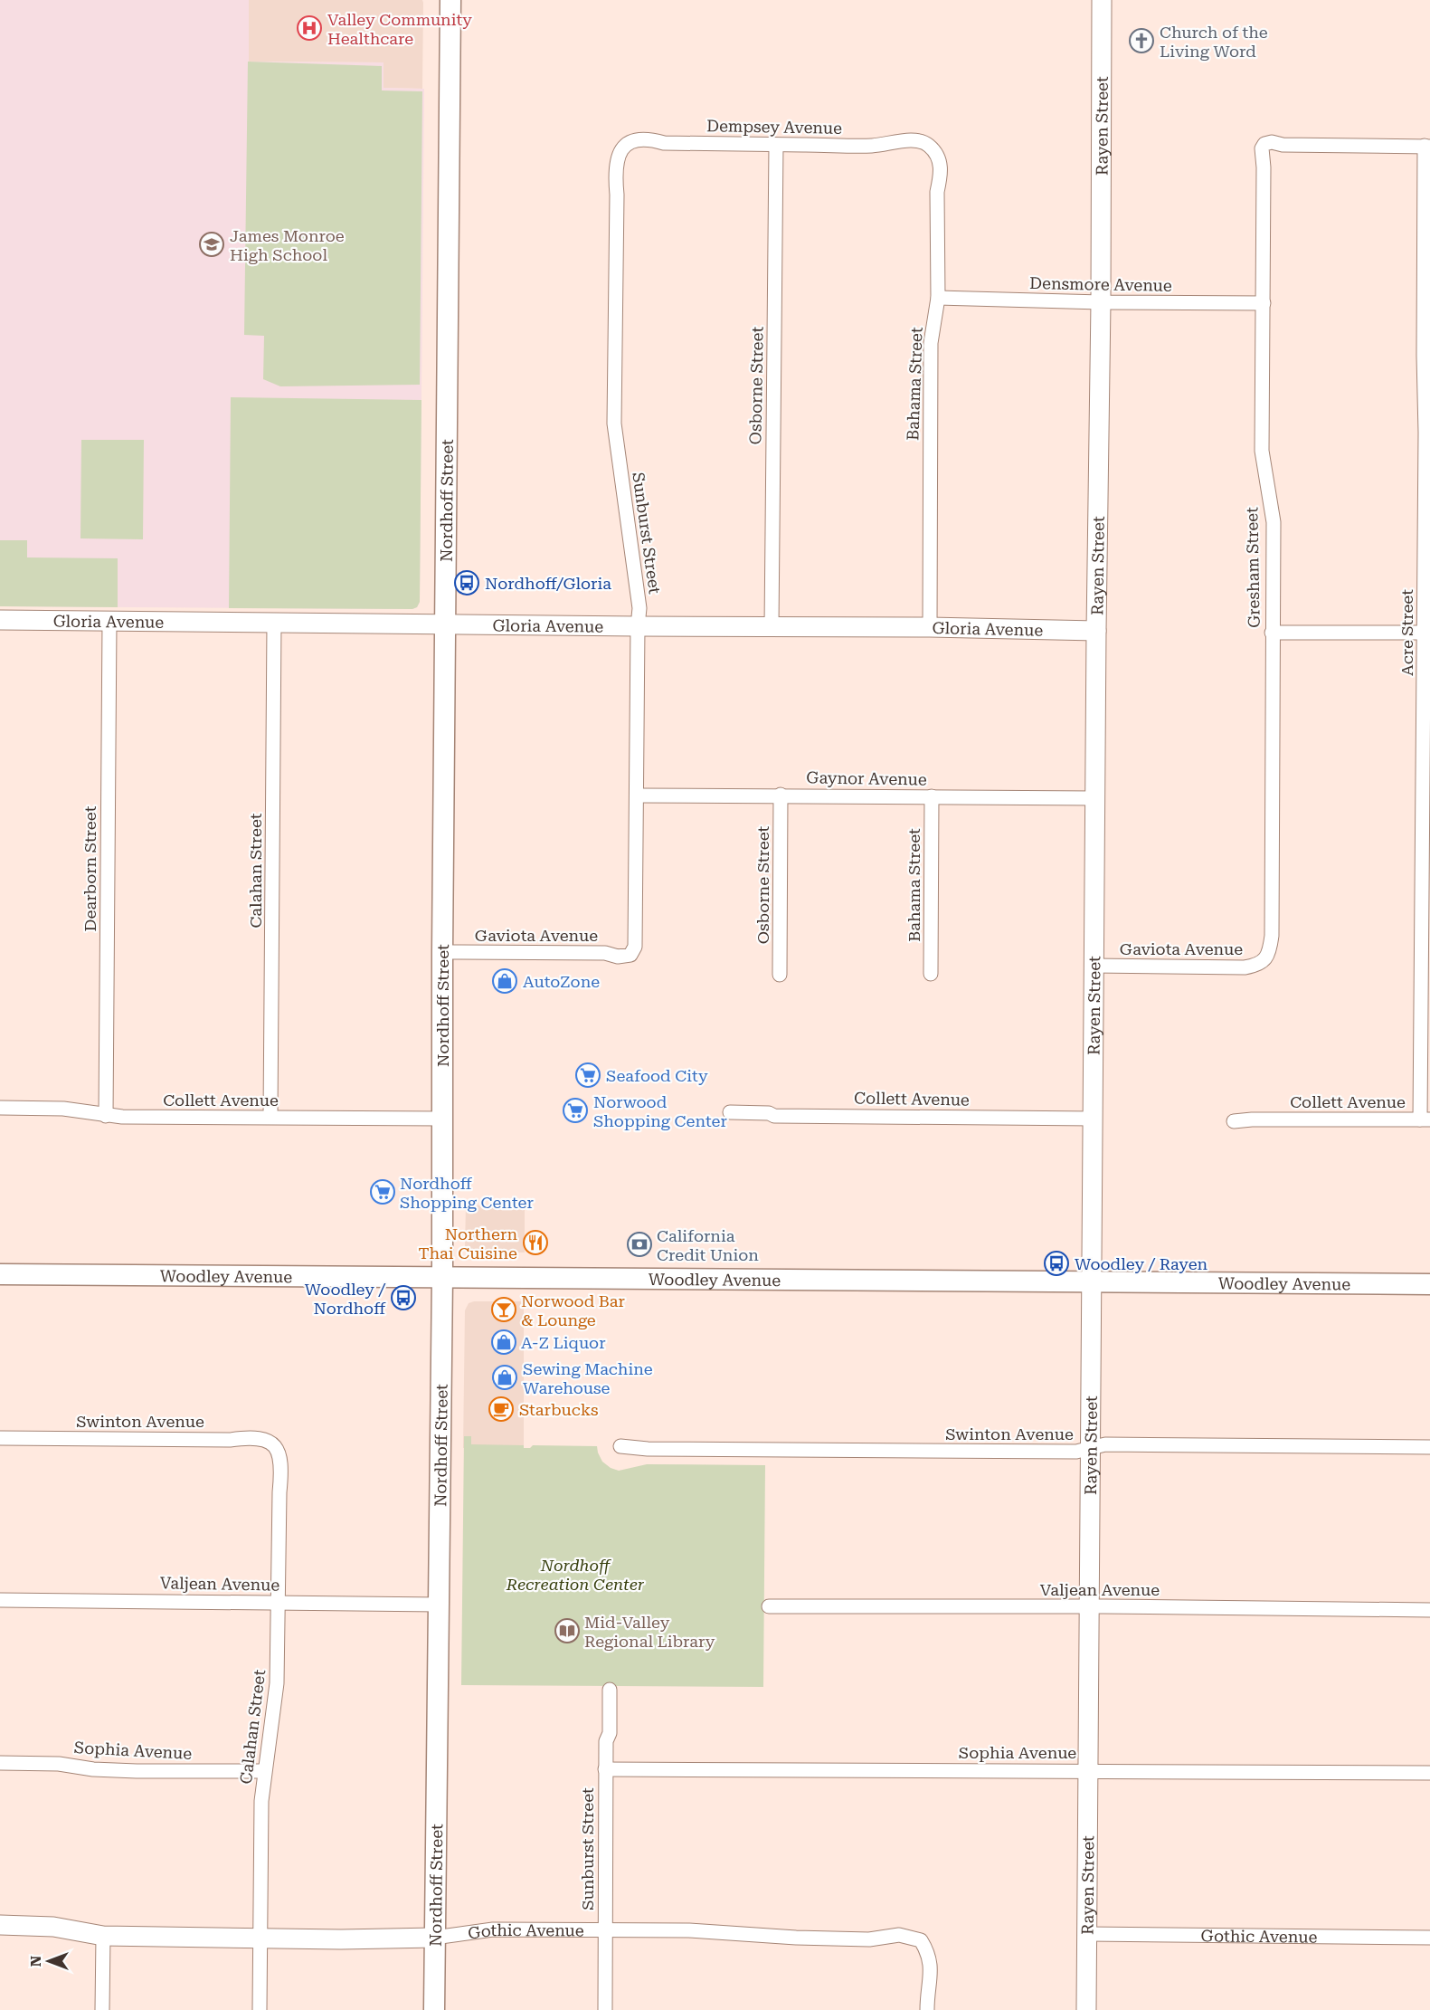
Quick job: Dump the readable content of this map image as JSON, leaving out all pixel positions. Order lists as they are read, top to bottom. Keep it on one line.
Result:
{"streets":{"main road":["Nordhoff Street","Woodley Avenue"],"street":["Rayen Street","Dempsey Avenue","Densmore Avenue","Bahama Street","Osborne Street","Sunburst Street","Gresham Street","Gloria Avenue","Acre Street","Gaynor Avenue","Dearborn Street","Calahan Street","Gaviota Avenue","Collett Avenue","Swinton Avenue","Valjean Avenue","Sophia Avenue","Gothic Avenue"]},"crossings":[["Rayen Street","Densmore Avenue"],["Rayen Street","Gloria Avenue"],["Rayen Street","Gaynor Avenue"],["Rayen Street","Gaviota Avenue"],["Rayen Street","Collett Avenue"],["Rayen Street","Woodley Avenue"],["Rayen Street","Swinton Avenue"],["Rayen Street","Valjean Avenue"],["Rayen Street","Sophia Avenue"],["Rayen Street","Gothic Avenue"],["Dempsey Avenue","Bahama Street"],["Dempsey Avenue","Osborne Street"],["Dempsey Avenue","Sunburst Street"],["Densmore Avenue","Bahama Street"],["Densmore Avenue","Gresham Street"],["Bahama Street","Gloria Avenue"],["Bahama Street","Gaynor Avenue"],["Osborne Street","Gloria Avenue"],["Osborne Street","Gaynor Avenue"],["Nordhoff Street","Gloria Avenue"],["Nordhoff Street","Gaviota Avenue"],["Nordhoff Street","Collett Avenue"],["Nordhoff Street","Woodley Avenue"],["Nordhoff Street","Valjean Avenue"],["Nordhoff Street","Gothic Avenue"],["Sunburst Street","Gloria Avenue"],["Sunburst Street","Gaynor Avenue"],["Sunburst Street","Gaviota Avenue"],["Sunburst Street","Sophia Avenue"],["Sunburst Street","Gothic Avenue"],["Gresham Street","Acre Street"],["Gresham Street","Gaviota Avenue"],["Gloria Avenue","Dearborn Street"],["Gloria Avenue","Calahan Street"],["Acre Street","Collett Avenue"],["Dearborn Street","Collett Avenue"],["Calahan Street","Collett Avenue"],["Calahan Street","Swinton Avenue"],["Calahan Street","Valjean Avenue"],["Calahan Street","Sophia Avenue"],["Calahan Street","Gothic Avenue"]],"parks":["Nordhoff Recreation Center"],"places":{"hospital":["Valley Community Healthcare"],"church":["Church of the Living Word"],"school or university":["James Monroe High School"],"bus stop":["Nordhoff/Gloria","Woodley / Rayen","Woodley / Nordhoff"],"shop":["AutoZone","A-Z Liquor","Sewing Machine Warehouse"],"supermarket":["Seafood City","Norwood Shopping Center","Nordhoff Shopping Center"],"restaurant":["Northern Thai Cuisine"],"bank":["California Credit Union"],"bar":["Norwood Bar & Lounge"],"cafe":["Starbucks"],"library":["Mid-Valley Regional Library"]},"north":"left"}
